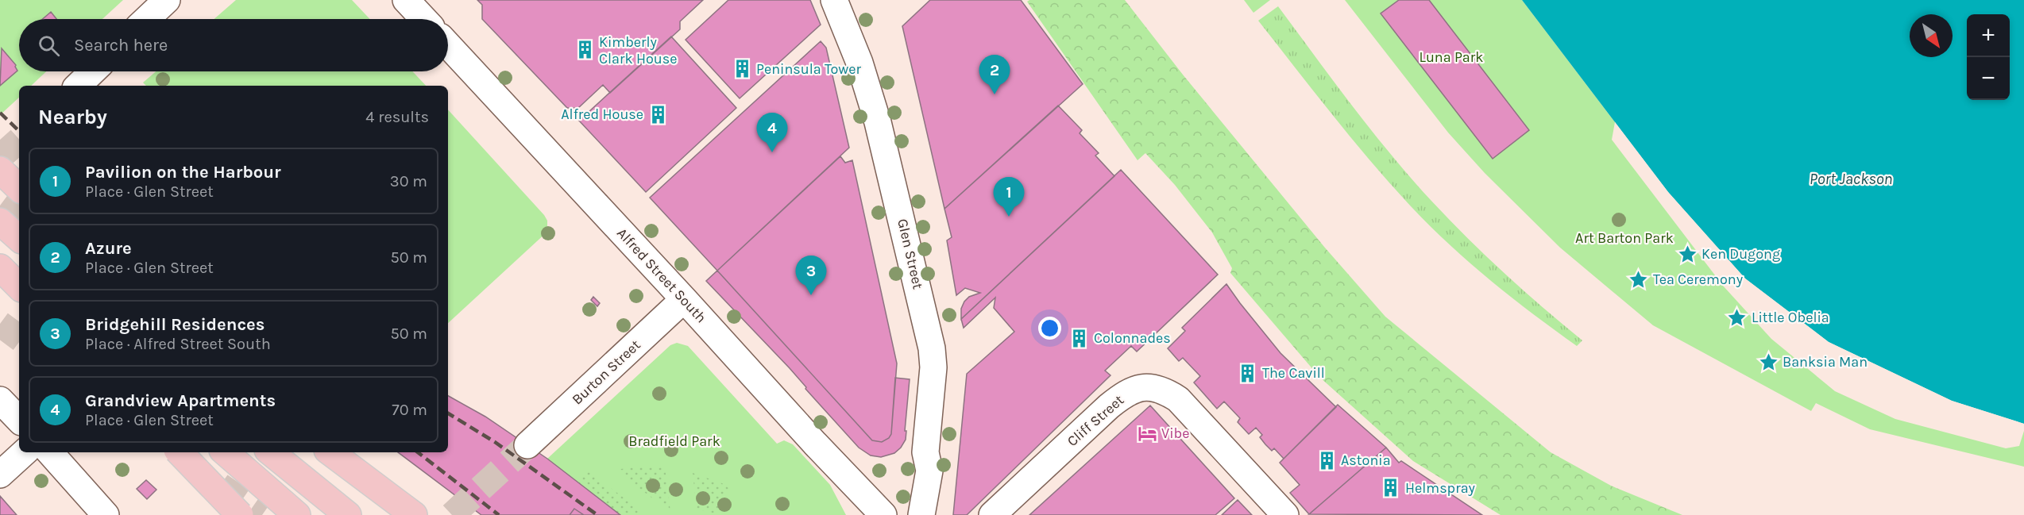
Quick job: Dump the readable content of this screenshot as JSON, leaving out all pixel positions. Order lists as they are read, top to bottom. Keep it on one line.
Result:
{"streets":{"street":["Glen Street","Alfred Street South","Burton Street","Cliff Street"]},"crossings":[["Alfred Street South","Burton Street"]],"water":["Port Jackson"],"parks":["Luna Park","Art Barton Park","Bradfield Park"],"places":{"building":["Kimberly Clark House","Peninsula Tower","Alfred House","Colonnades","The Cavill","Astonia","Helmspray"],"place":["Ken Dugong","Tea Ceremony","Little Obelia","Banksia Man"],"hotel":["Vibe"]},"north":"bottom right","page":{"map_buttons":["+","−"],"search":"Search here","pins":["2","4","1","3"],"heading":["Nearby","4 results"],"list":[{"mark":"1","name":"Pavilion on the Harbour","note":"Place · Glen Street","value":"30 m"},{"mark":"2","name":"Azure","note":"Place · Glen Street","value":"50 m"},{"mark":"3","name":"Bridgehill Residences","note":"Place · Alfred Street South","value":"50 m"},{"mark":"4","name":"Grandview Apartments","note":"Place · Glen Street","value":"70 m"}]}}
